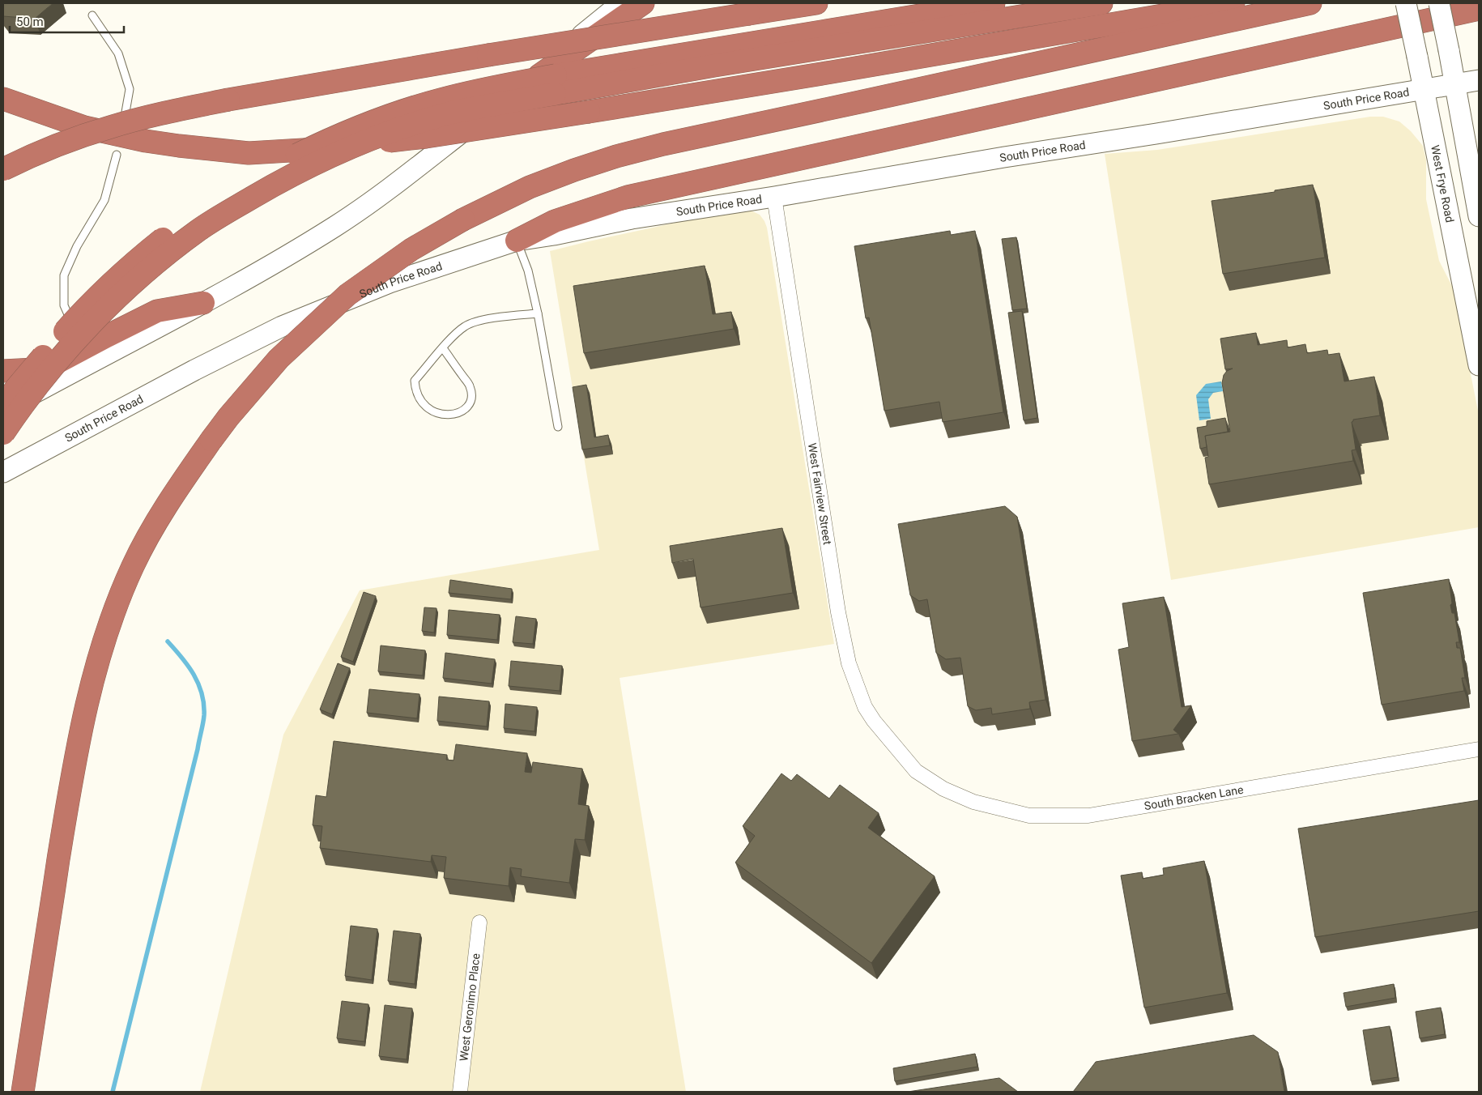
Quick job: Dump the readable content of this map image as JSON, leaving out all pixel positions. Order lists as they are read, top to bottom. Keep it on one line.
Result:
{"streets":{"main road":["South Price Road","West Frye Road"],"street":["West Fairview Street","South Bracken Lane","West Geronimo Place"]},"crossings":[["South Price Road","West Frye Road"],["South Price Road","West Fairview Street"],["West Fairview Street","South Bracken Lane"]],"scale_bar":"50 m"}
